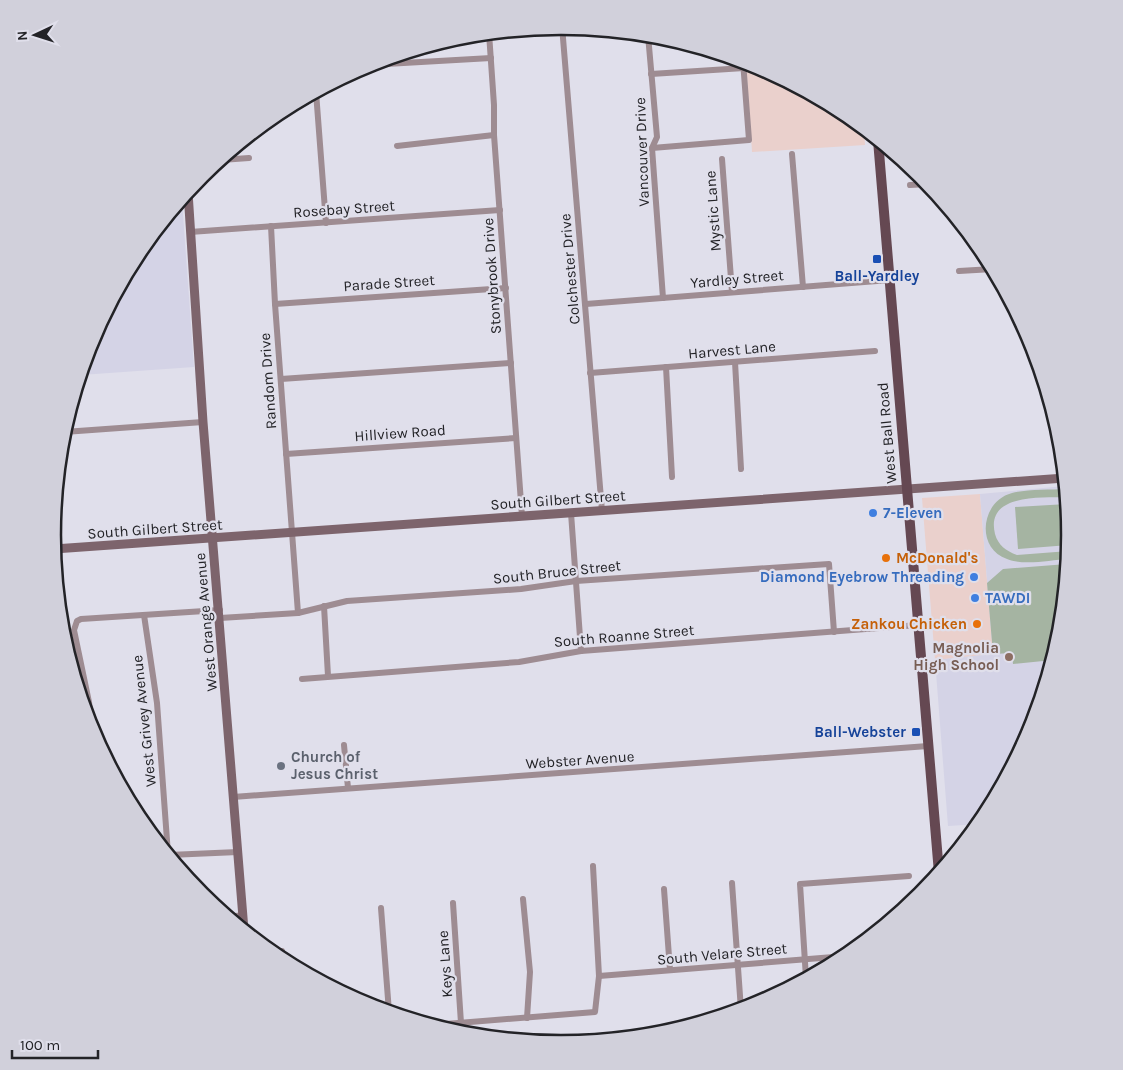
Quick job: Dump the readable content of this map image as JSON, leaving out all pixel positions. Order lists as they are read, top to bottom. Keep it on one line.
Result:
{"streets":{"main road":["West Ball Road"],"street":["Vancouver Drive","Rosebay Street","Mystic Lane","Colchester Drive","Stonybrook Drive","Yardley Street","Parade Street","Harvest Lane","Random Drive","Hillview Road","South Gilbert Street","South Bruce Street","West Orange Avenue","South Roanne Street","West Grivey Avenue","Webster Avenue","South Velare Street","Keys Lane"]},"crossings":[["Vancouver Drive","Yardley Street"],["Rosebay Street","Stonybrook Drive"],["Rosebay Street","Random Drive"],["Rosebay Street","West Orange Avenue"],["Mystic Lane","Yardley Street"],["Colchester Drive","Yardley Street"],["Colchester Drive","Harvest Lane"],["Colchester Drive","South Gilbert Street"],["Stonybrook Drive","Parade Street"],["Stonybrook Drive","Hillview Road"],["Stonybrook Drive","South Gilbert Street"],["Yardley Street","West Ball Road"],["Parade Street","Random Drive"],["Random Drive","Hillview Road"],["Random Drive","South Gilbert Street"],["Random Drive","South Bruce Street"],["West Ball Road","South Gilbert Street"],["West Ball Road","South Roanne Street"],["West Ball Road","Webster Avenue"],["South Gilbert Street","West Orange Avenue"],["South Bruce Street","West Orange Avenue"],["South Bruce Street","South Roanne Street"],["South Bruce Street","West Grivey Avenue"],["West Orange Avenue","Webster Avenue"]],"places":{"transit":["Ball-Yardley","Ball-Webster"],"other":["7-Eleven","McDonald's","Diamond Eyebrow Threading","TAWDI","Zankou Chicken","Magnolia High School","Church of Jesus Christ"]},"scale_bar":"100 m","north":"left"}
